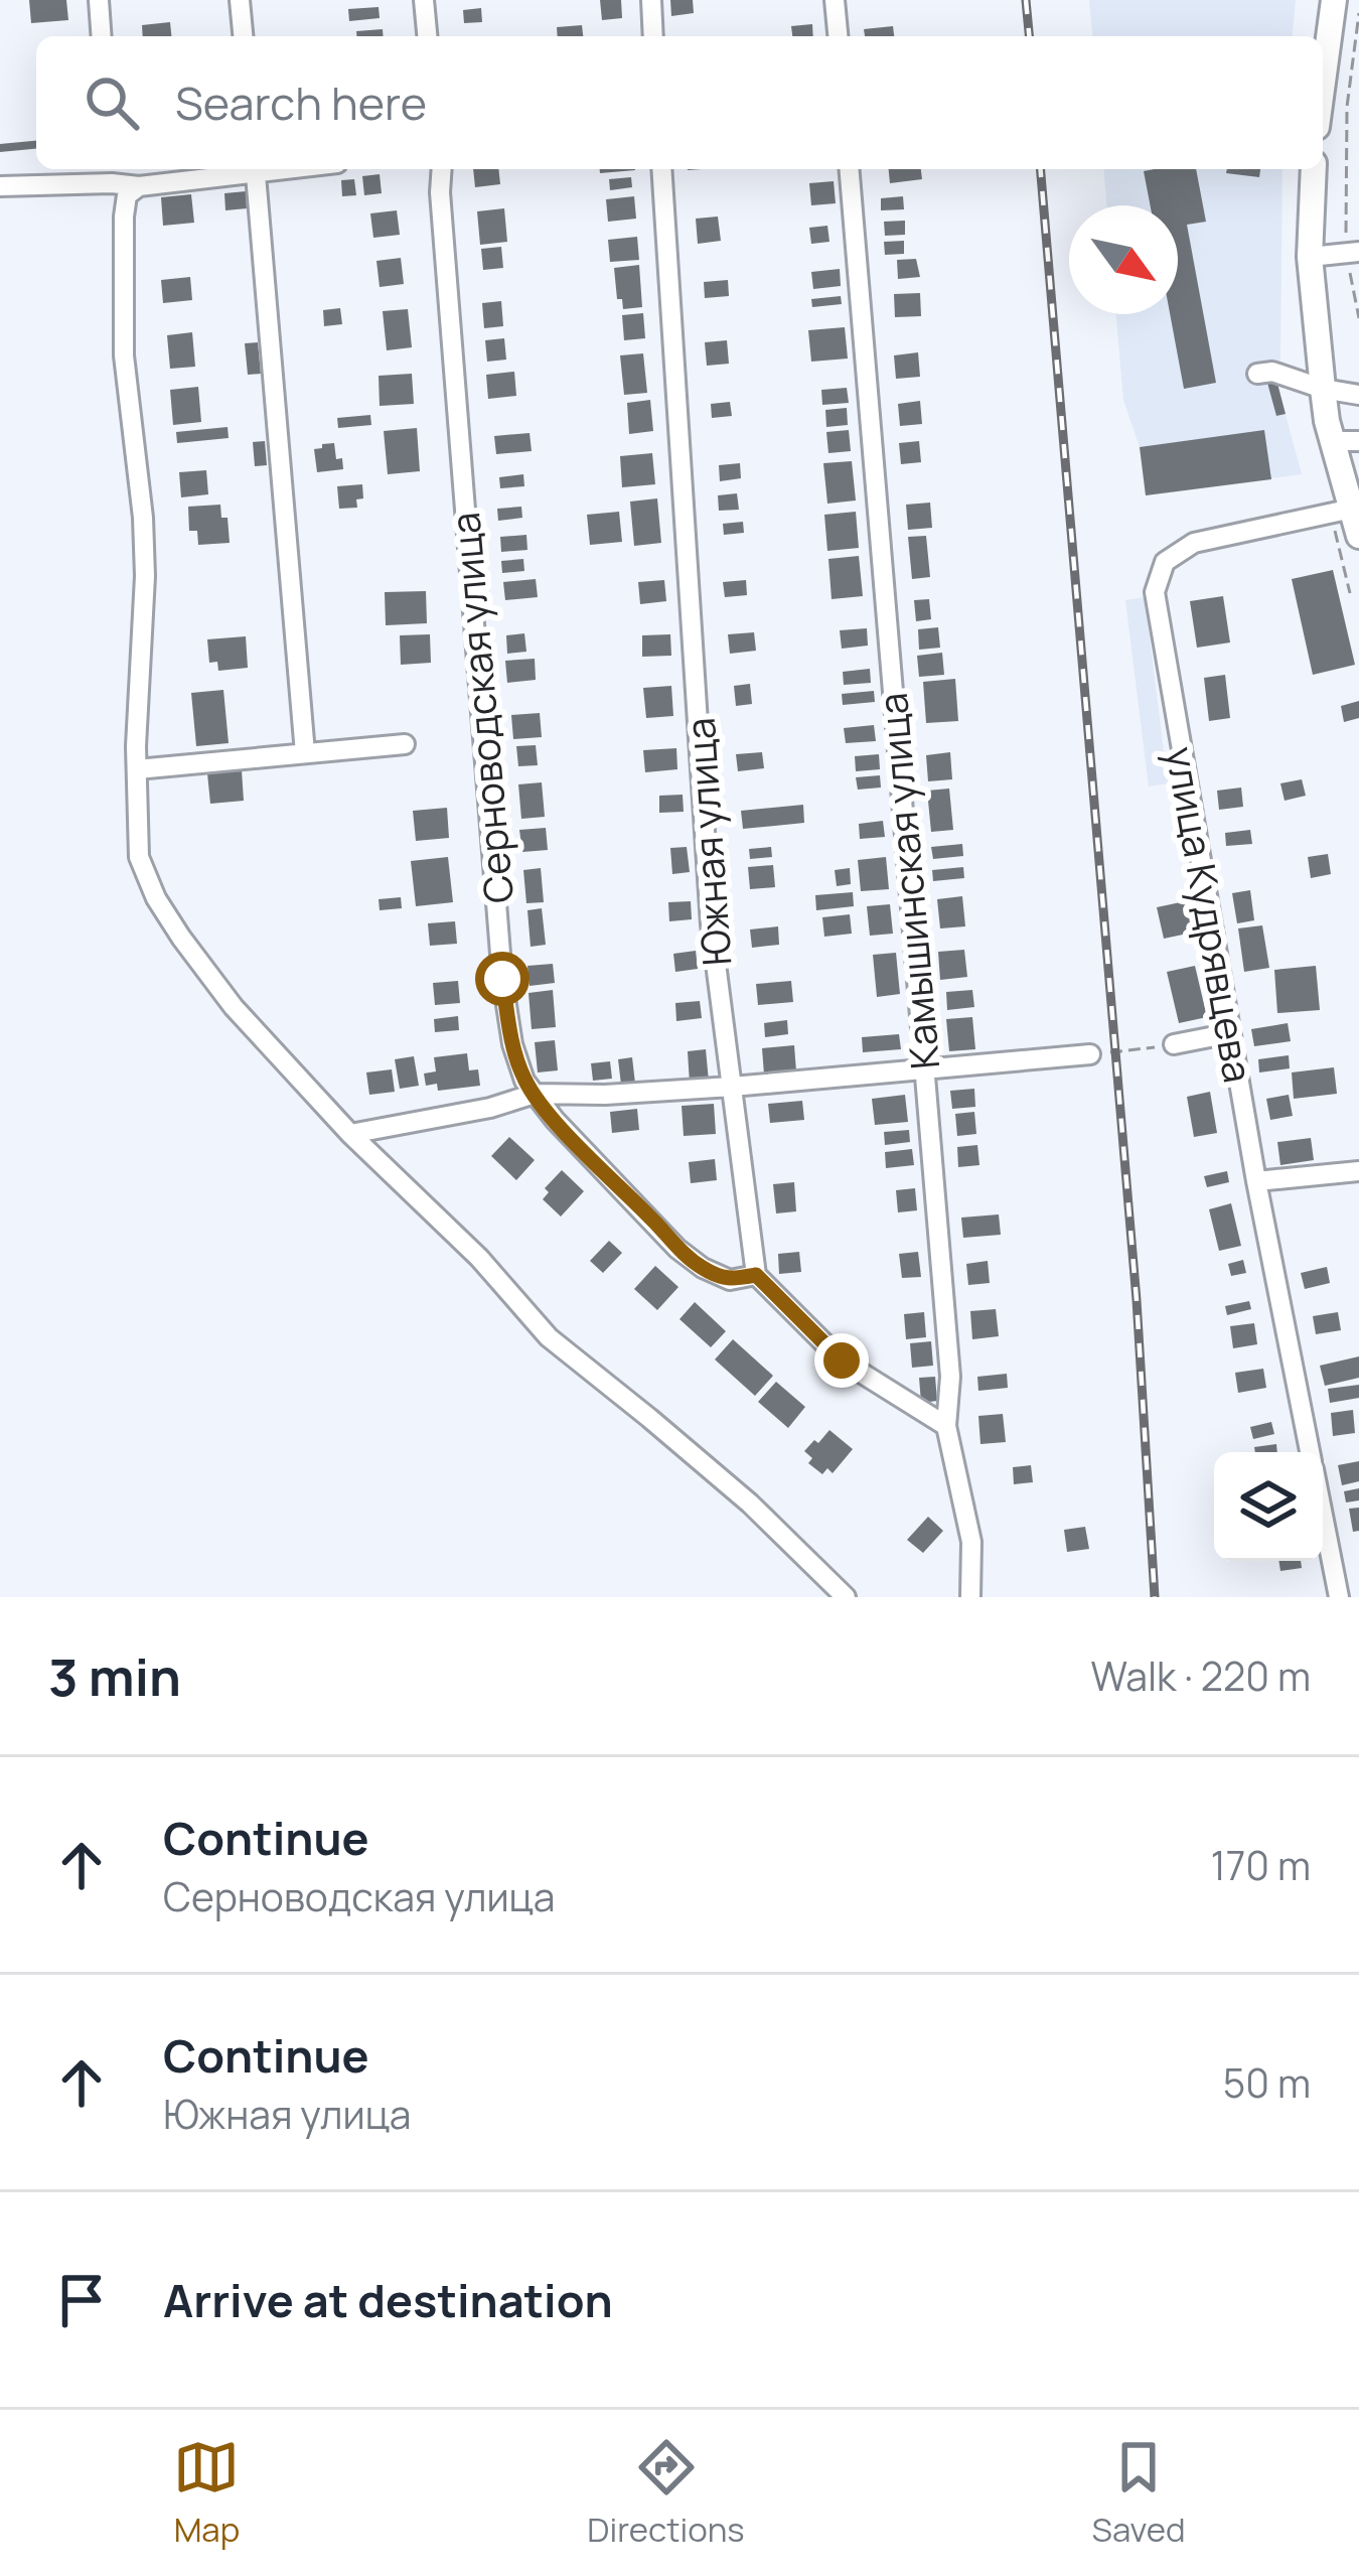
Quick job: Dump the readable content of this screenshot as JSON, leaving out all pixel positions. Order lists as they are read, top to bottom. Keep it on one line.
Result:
{"streets":{"street":["Серноводская улица","Южная улица","Камышинская улица","улица Кудрявцева"]},"crossings":[["Серноводская улица","Южная улица"]],"north":"bottom right","page":{"search":"Search here","heading":["3 min","Walk · 220 m"],"list":[["Continue","Серноводская улица","170 m"],["Continue","Южная улица","50 m"],"Arrive at destination"],"nav":["Map","Directions","Saved"]}}
